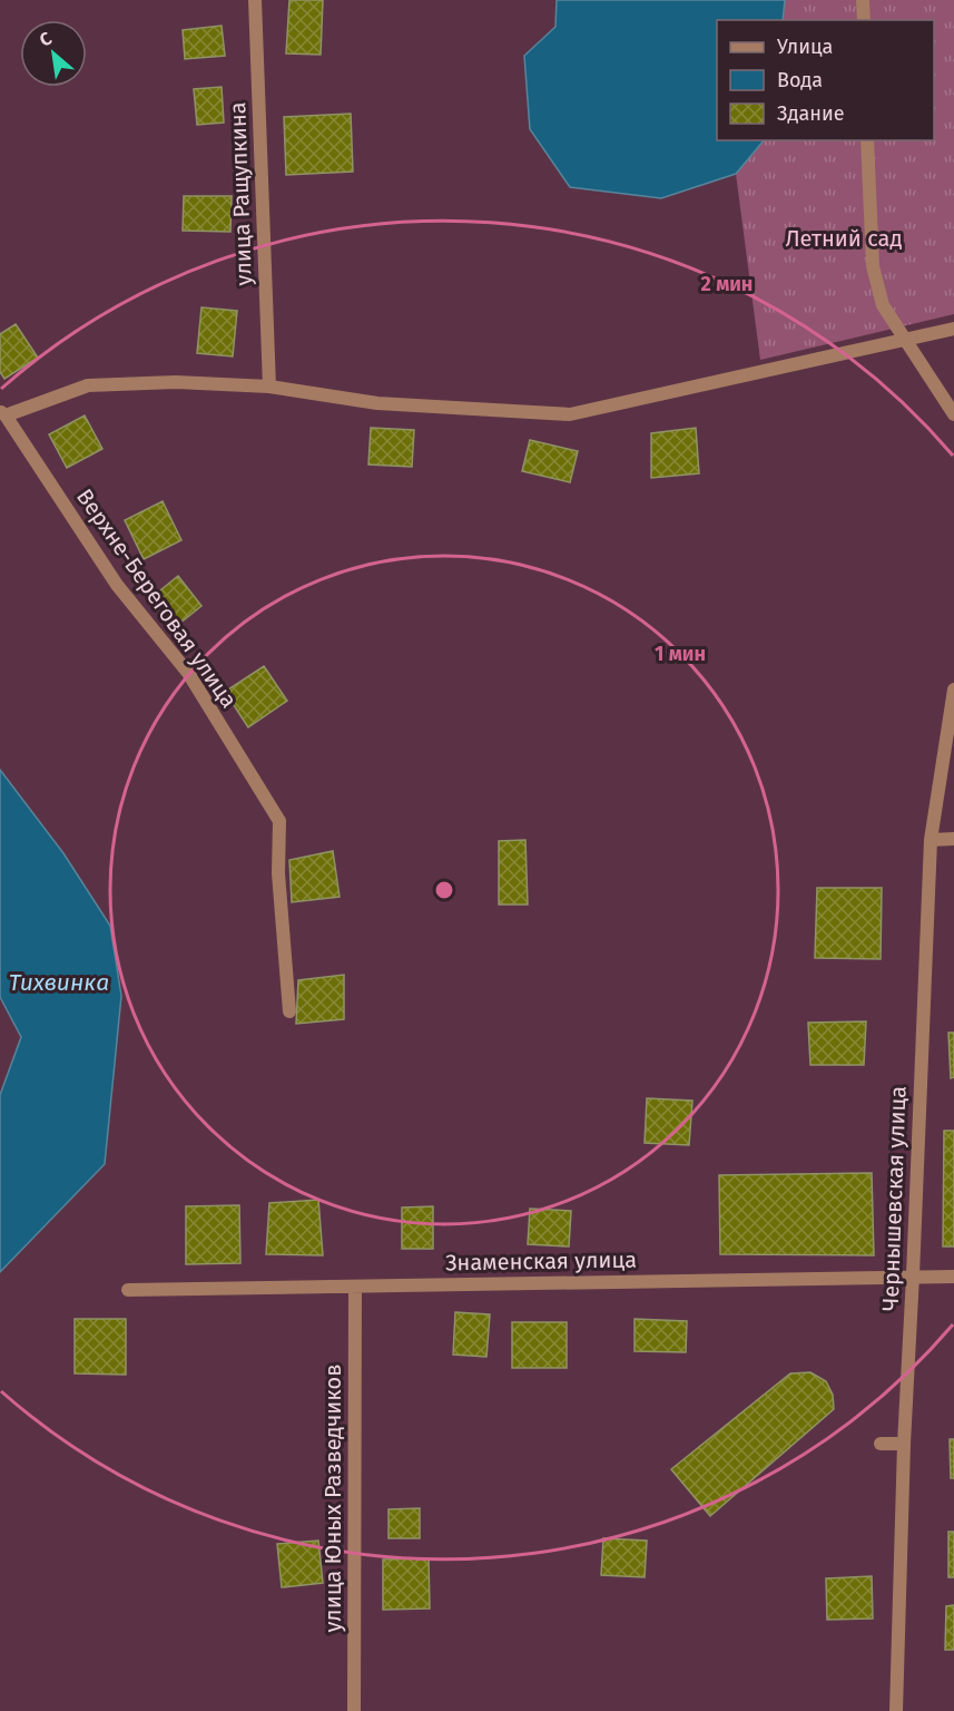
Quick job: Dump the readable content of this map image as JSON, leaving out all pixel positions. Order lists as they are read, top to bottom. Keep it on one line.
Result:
{"streets":{"street":["улица Ращупкина","Верхне-Береговая улица","Чернышевская улица","Знаменская улица","улица Юных Разведчиков"]},"crossings":[["Чернышевская улица","Знаменская улица"],["Знаменская улица","улица Юных Разведчиков"]],"water":["Тихвинка"],"parks":["Летний сад"],"legend":["Улица","Вода","Здание"],"north":"top left","rings":["2 мин","1 мин"]}
